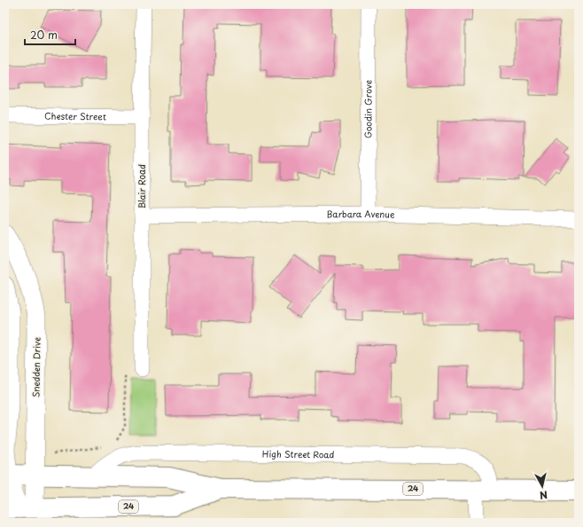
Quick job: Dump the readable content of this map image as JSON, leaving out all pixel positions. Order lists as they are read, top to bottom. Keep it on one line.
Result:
{"streets":{"main road":["24"],"street":["Goodin Grove","Chester Street","Blair Road","Barbara Avenue","Snedden Drive","High Street Road"]},"crossings":[["Goodin Grove","Barbara Avenue"],["Chester Street","Blair Road"],["Blair Road","Barbara Avenue"],["Snedden Drive","24"],["High Street Road","24"]],"scale_bar":"20 m","north":"bottom"}
